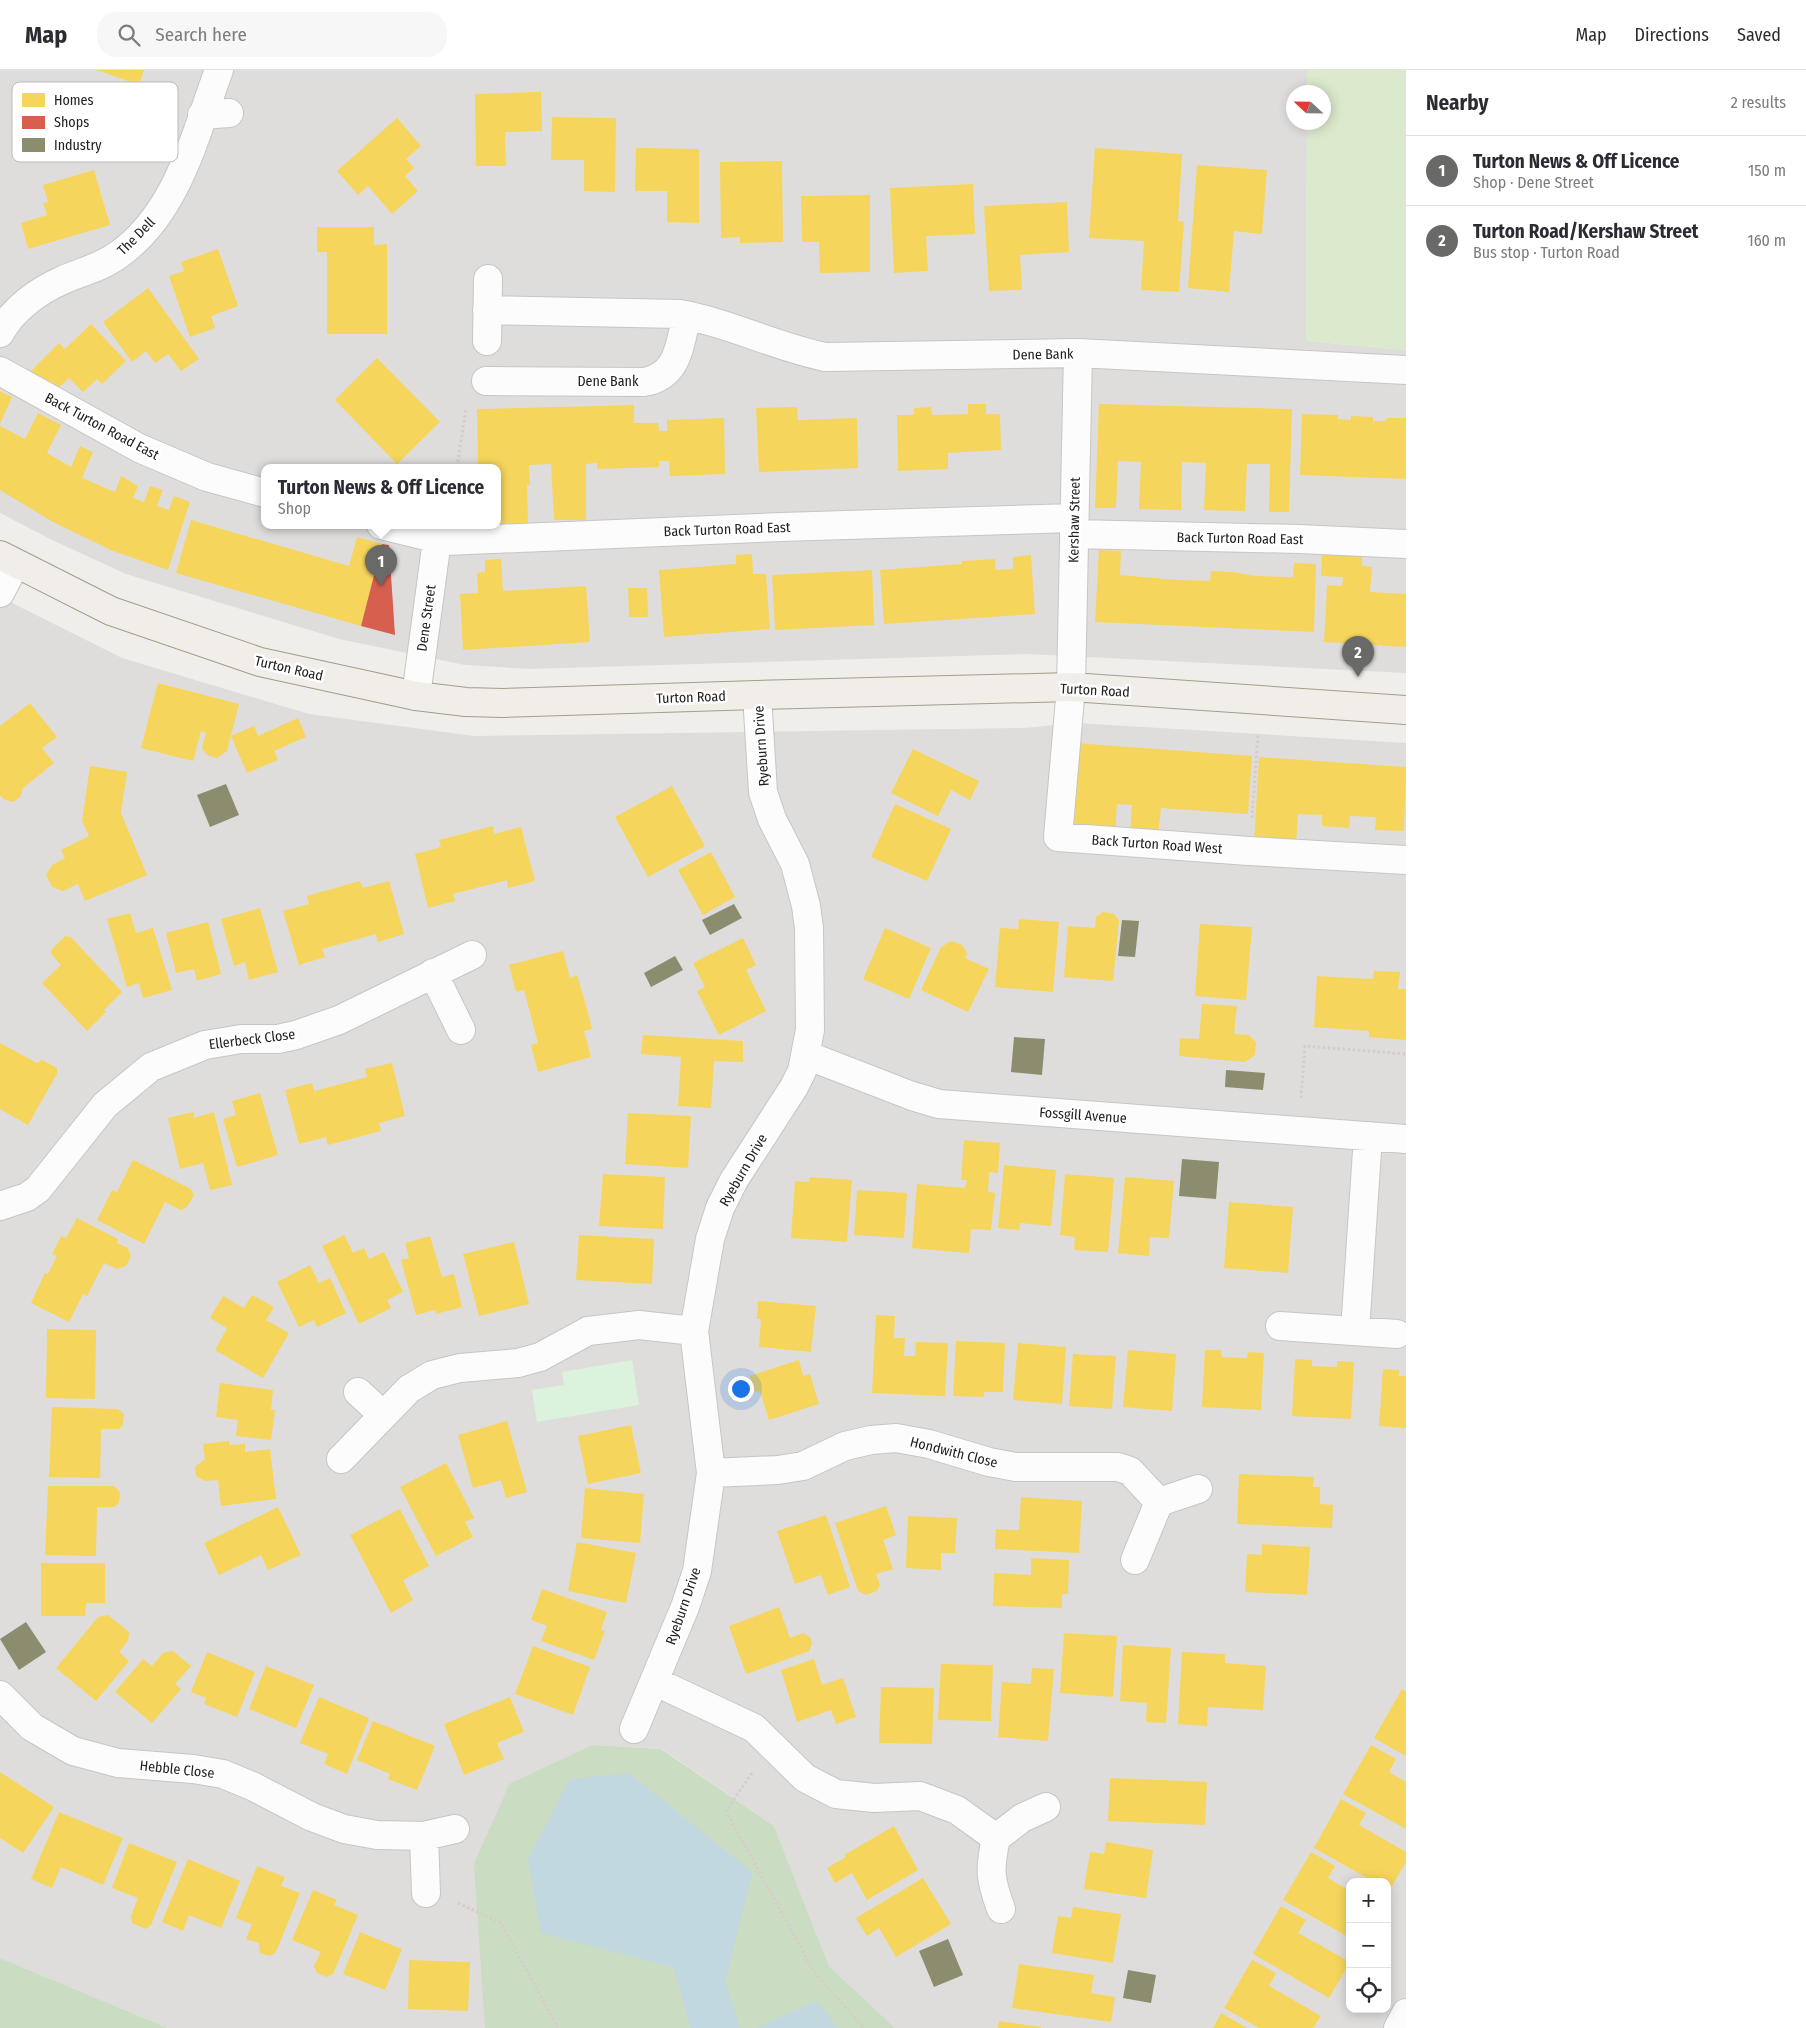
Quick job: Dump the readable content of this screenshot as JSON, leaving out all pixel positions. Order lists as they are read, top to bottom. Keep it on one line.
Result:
{"streets":{"main road":["Turton Road"],"street":["The Dell","Dene Bank","Back Turton Road East","Kershaw Street","Dene Street","Ryeburn Drive","Back Turton Road West","Ellerbeck Close","Fossgill Avenue","Hondwith Close","Hebble Close"]},"crossings":[["Dene Bank","Kershaw Street"],["Back Turton Road East","Kershaw Street"],["Back Turton Road East","Dene Street"],["Kershaw Street","Turton Road"],["Kershaw Street","Back Turton Road West"],["Dene Street","Turton Road"],["Turton Road","Ryeburn Drive"],["Turton Road","Back Turton Road West"],["Ryeburn Drive","Fossgill Avenue"],["Ryeburn Drive","Hondwith Close"]],"legend":["Homes","Shops","Industry"],"north":"left","page":{"header":"Map","search":"Search here","nav":["Map","Directions","Saved"],"heading":["Nearby","2 results"],"list":[{"mark":"1","name":"Turton News & Off Licence","note":"Shop · Dene Street","value":"150 m"},{"mark":"2","name":"Turton Road/Kershaw Street","note":"Bus stop · Turton Road","value":"160 m"}],"popup":["Turton News & Off Licence","Shop"],"pins":["1","2"],"map_buttons":["+","−"]}}
